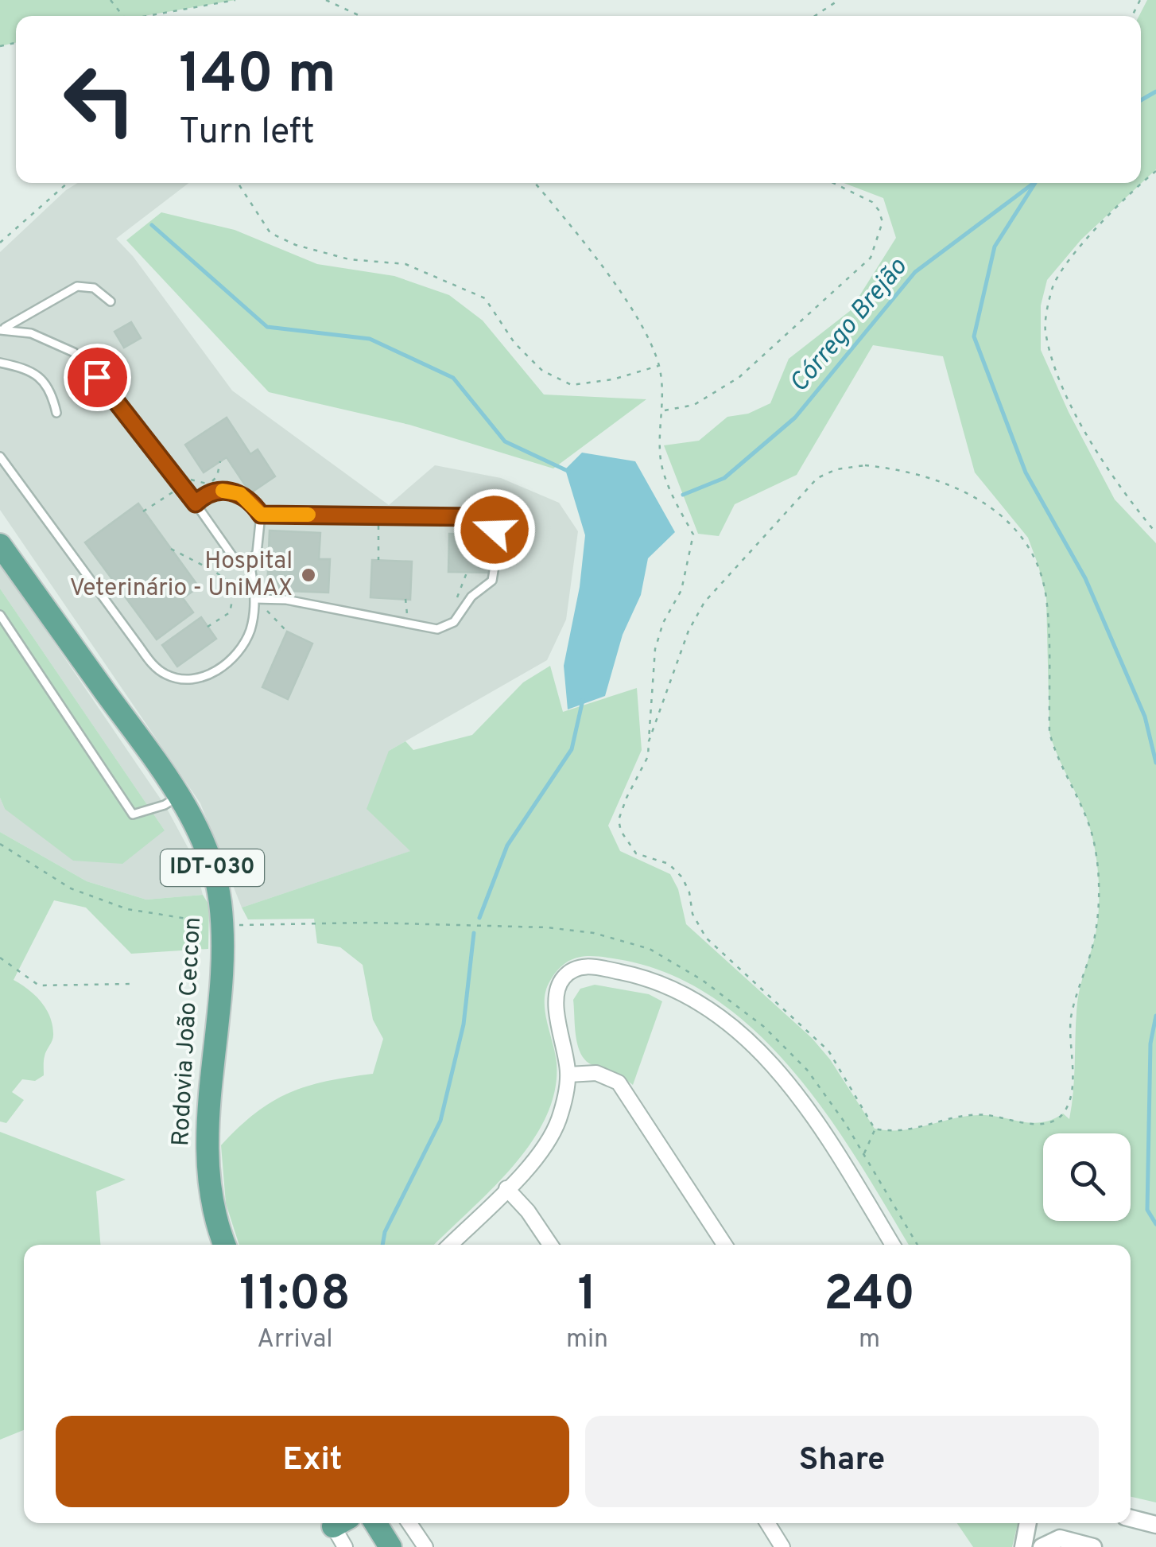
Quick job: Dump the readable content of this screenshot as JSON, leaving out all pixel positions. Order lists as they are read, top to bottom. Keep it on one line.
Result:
{"streets":{"main road":["IDT-030","Rodovia João Ceccon"]},"water":["Córrego Brejão"],"places":["Hospital Veterinário - UniMAX"],"page":{"turn":["140 m","Turn left"],"eta":["11:08","Arrival","1","min","240","m"],"buttons":["Exit","Share"]}}
